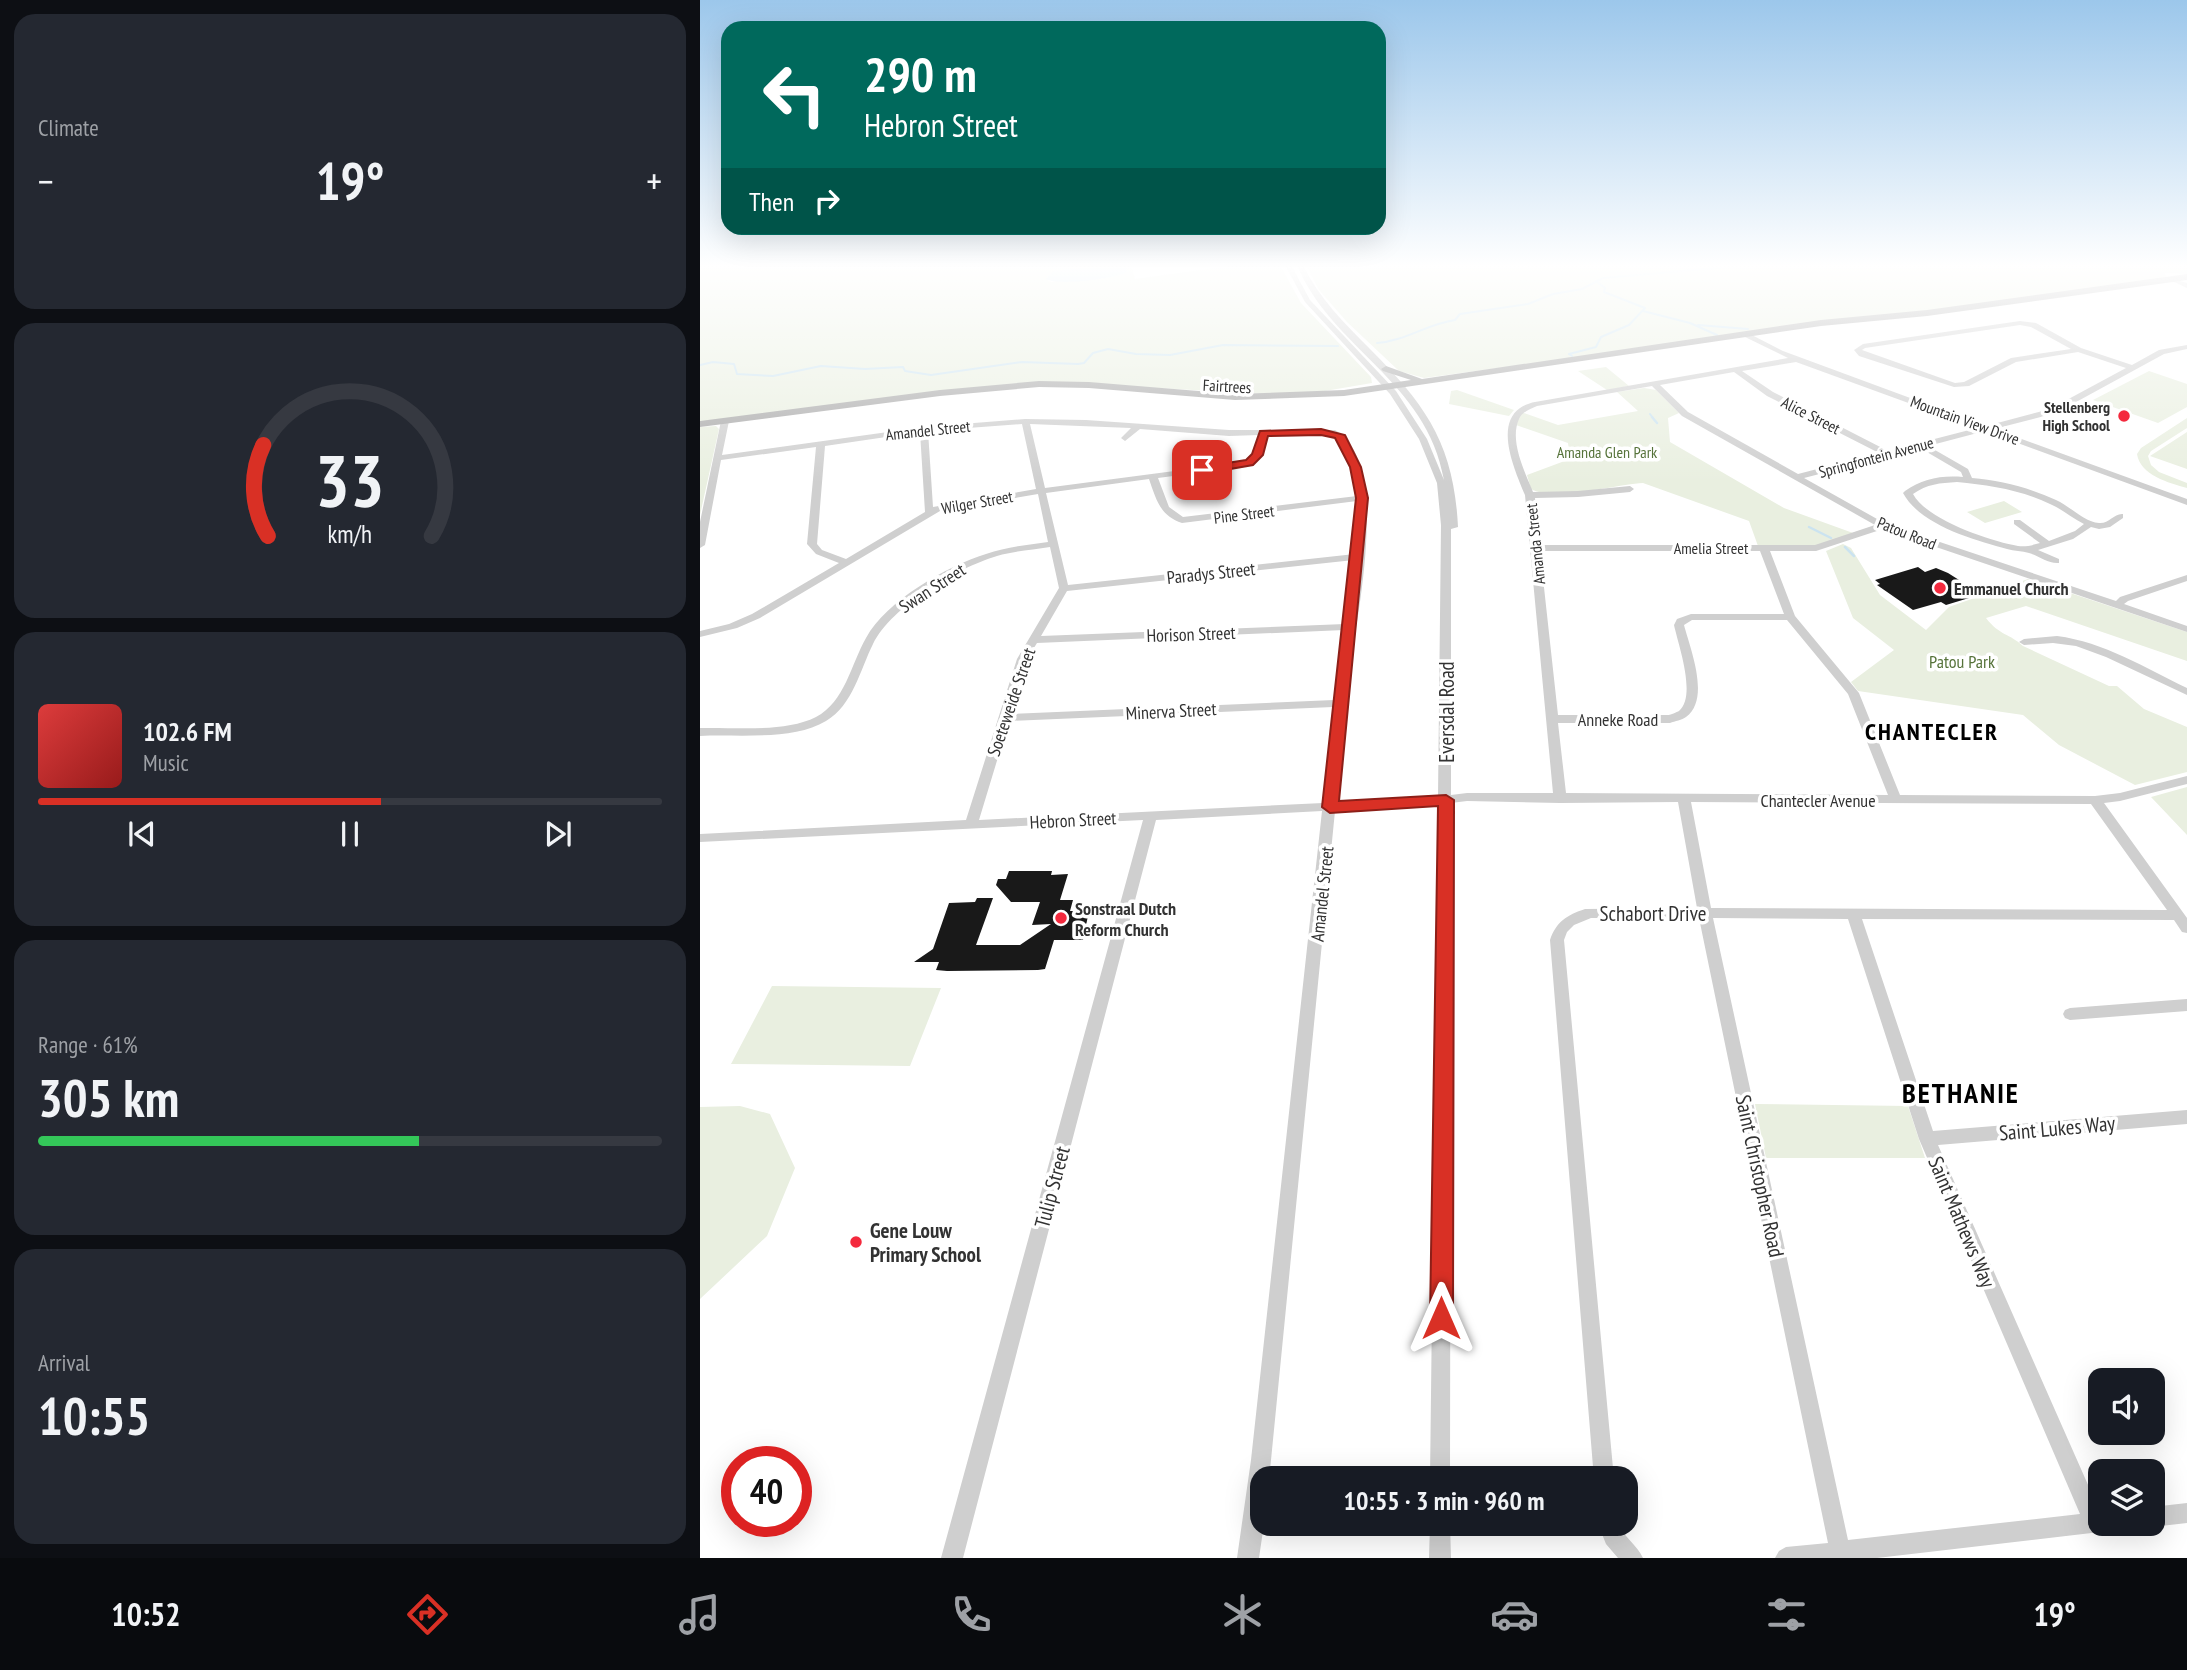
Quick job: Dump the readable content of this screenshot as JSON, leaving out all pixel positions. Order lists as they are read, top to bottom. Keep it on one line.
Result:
{"streets":{"main road":["Fairtrees"],"street":["Alice Street","Mountain View Drive","Amandel Street","Springfontein Avenue","Wilger Street","Pine Street","Patou Road","Amanda Street","Amelia Street","Paradys Street","Swan Street","Horison Street","Soeteweide Street","Minerva Street","Eversdal Road","Anneke Road","Chantecler Avenue","Hebron Street","Schabort Drive","Saint Lukes Way","Saint Christopher Road","Tulip Street","Saint Mathews Way"]},"crossings":[["Fairtrees","Eversdal Road"],["Alice Street","Springfontein Avenue"],["Alice Street","Amanda Street"],["Mountain View Drive","Springfontein Avenue"],["Mountain View Drive","Amanda Street"],["Amandel Street","Wilger Street"],["Amandel Street","Pine Street"],["Amandel Street","Paradys Street"],["Amandel Street","Horison Street"],["Amandel Street","Minerva Street"],["Amandel Street","Hebron Street"],["Springfontein Avenue","Patou Road"],["Wilger Street","Pine Street"],["Patou Road","Amanda Street"],["Patou Road","Amelia Street"],["Amanda Street","Amelia Street"],["Amanda Street","Anneke Road"],["Amanda Street","Chantecler Avenue"],["Paradys Street","Soeteweide Street"],["Horison Street","Soeteweide Street"],["Soeteweide Street","Minerva Street"],["Soeteweide Street","Hebron Street"],["Eversdal Road","Chantecler Avenue"],["Eversdal Road","Hebron Street"],["Chantecler Avenue","Hebron Street"],["Chantecler Avenue","Saint Christopher Road"],["Hebron Street","Tulip Street"],["Schabort Drive","Saint Christopher Road"],["Schabort Drive","Saint Mathews Way"],["Saint Lukes Way","Saint Mathews Way"]],"districts":["CHANTECLER","BETHANIE"],"parks":["Amanda Glen Park","Patou Park"],"places":["Stellenberg High School","Emmanuel Church","Sonstraal Dutch Reform Church","Gene Louw Primary School"],"page":{"tile":["Climate",["Range · 61%","305 km"],["Arrival","10:55"]],"turn":["290 m","Hebron Street"],"heat":["−","19°","+"],"then":"Then","song":["102.6 FM","Music"],"limit":"40","trip":"10:55 · 3 min · 960 m","tabs":["10:52","19°"],"gauge":["33","km/h"]}}
